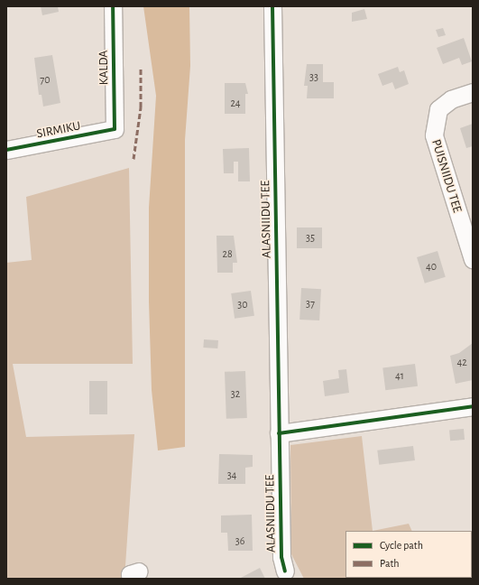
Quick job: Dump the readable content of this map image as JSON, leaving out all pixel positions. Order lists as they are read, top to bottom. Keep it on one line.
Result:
{"streets":{"street":["KALDA","SIRMIKU","PUISNIIDU TEE","ALASNIIDU TEE"]},"crossings":[["KALDA","SIRMIKU"]],"house_numbers":["33","70","24","35","28","40","37","30","42","41","32","34","36"],"legend":["Cycle path","Path"]}
